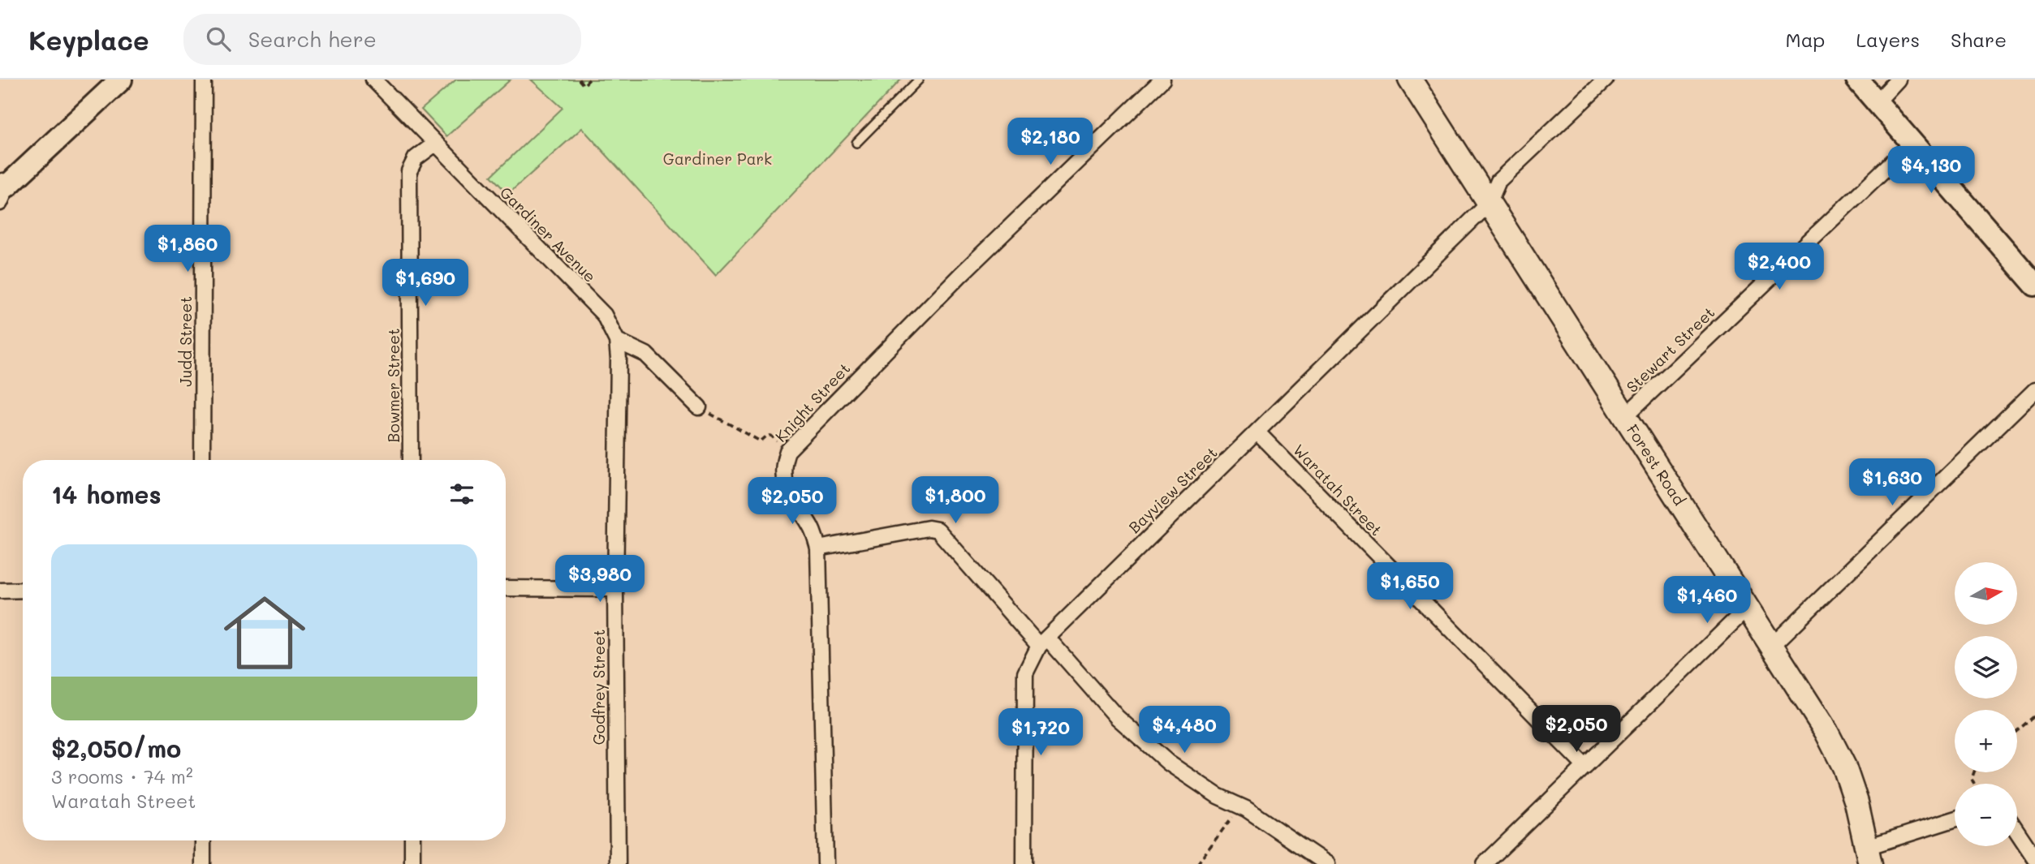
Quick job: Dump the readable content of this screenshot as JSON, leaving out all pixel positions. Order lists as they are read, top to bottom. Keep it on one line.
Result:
{"streets":{"main road":["Forest Road"],"street":["Gardiner Avenue","Judd Street","Stewart Street","Bowmer Street","Knight Street","Bayview Street","Waratah Street","Godfrey Street"]},"crossings":[["Gardiner Avenue","Bowmer Street"],["Gardiner Avenue","Godfrey Street"],["Stewart Street","Forest Road"],["Forest Road","Bayview Street"],["Bayview Street","Waratah Street"]],"parks":["Gardiner Park"],"north":"right","page":{"header":"Keyplace","search":"Search here","nav":["Map","Layers","Share"],"price":["$2,180","$4,130","$1,860","$2,400","$1,690","$1,630","$1,800","$2,050","$3,980","$1,650","$1,460","$2,050","$4,480","$1,720"],"heading":"14 homes","list":[{"name":"$2,050/mo","note":"3 rooms · 74 m² · Waratah Street"}],"map_buttons":["+","−"]}}
